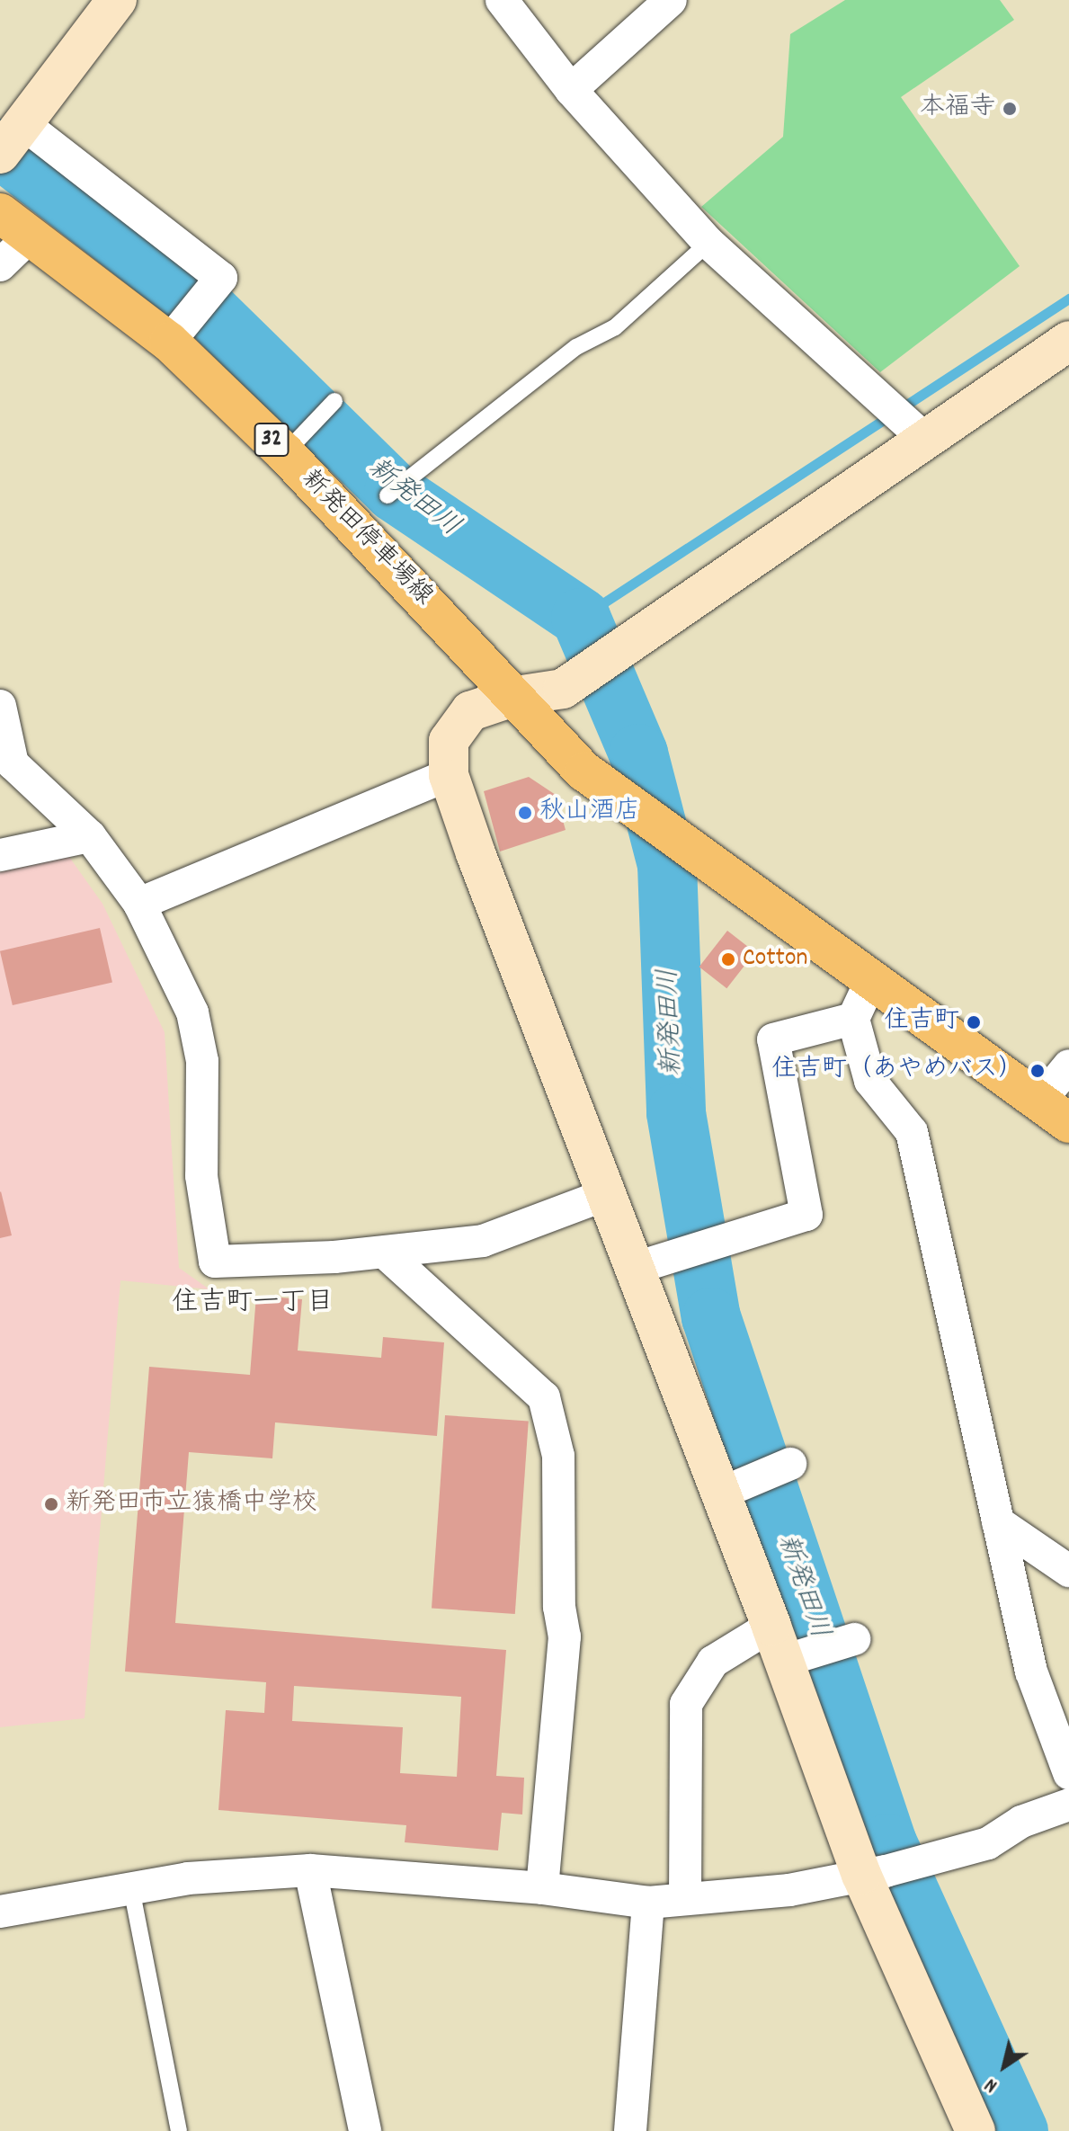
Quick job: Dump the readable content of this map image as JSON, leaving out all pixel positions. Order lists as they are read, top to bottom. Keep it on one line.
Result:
{"streets":{"main road":["32","新発田停車場線"]},"crossings":[["32","新発田停車場線"]],"districts":["住吉町一丁目"],"water":["新発田川"],"places":["本福寺","秋山酒店","Cotton","住吉町","住吉町（あやめバス）","新発田市立猿橋中学校"],"north":"bottom left"}
